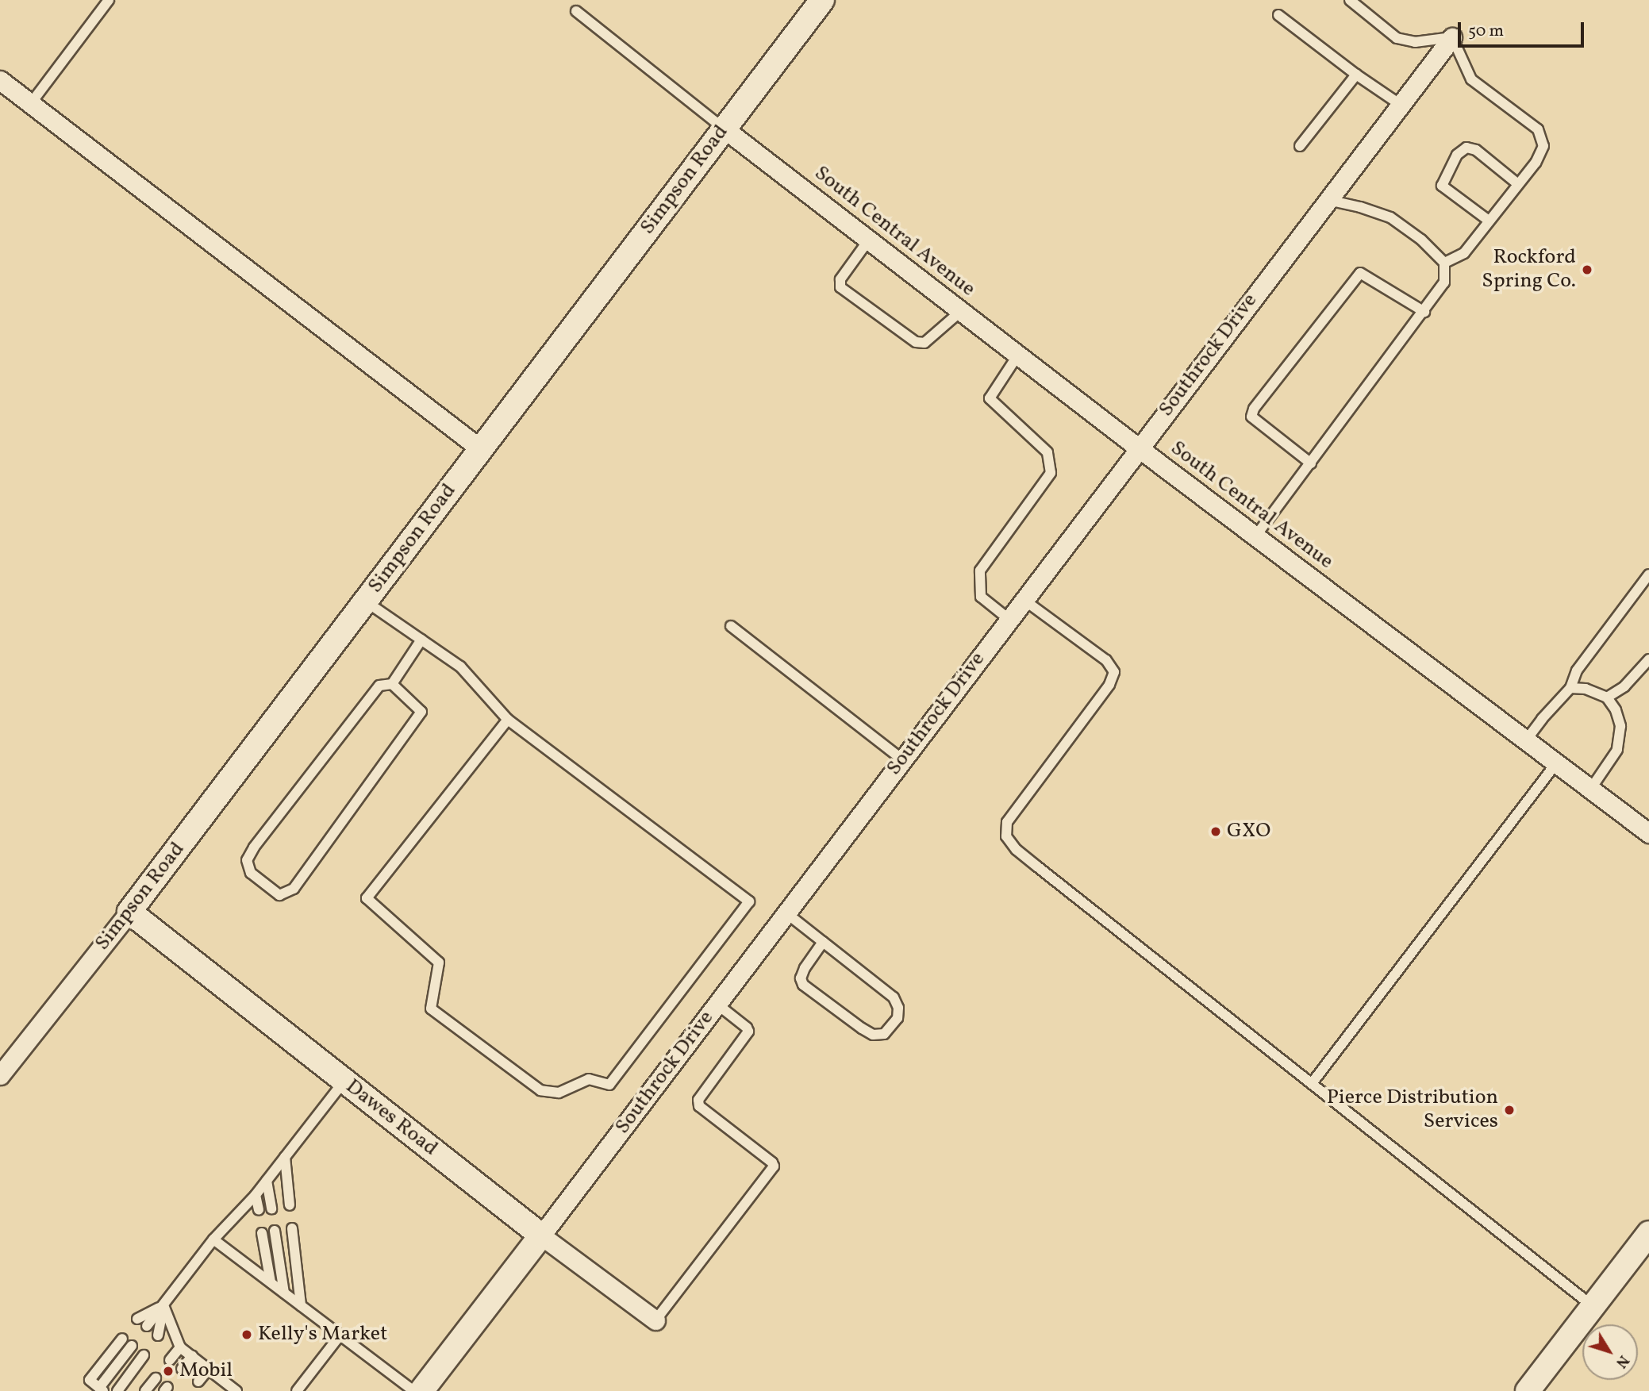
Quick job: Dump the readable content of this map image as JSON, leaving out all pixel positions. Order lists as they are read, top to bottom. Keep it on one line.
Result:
{"streets":{"street":["Simpson Road","South Central Avenue","Southrock Drive","Dawes Road"]},"crossings":[["Simpson Road","South Central Avenue"],["Simpson Road","Dawes Road"],["South Central Avenue","Southrock Drive"],["Southrock Drive","Dawes Road"]],"places":["Rockford Spring Co.","GXO","Pierce Distribution Services","Kelly's Market","Mobil"],"scale_bar":"50 m","north":"bottom right"}
